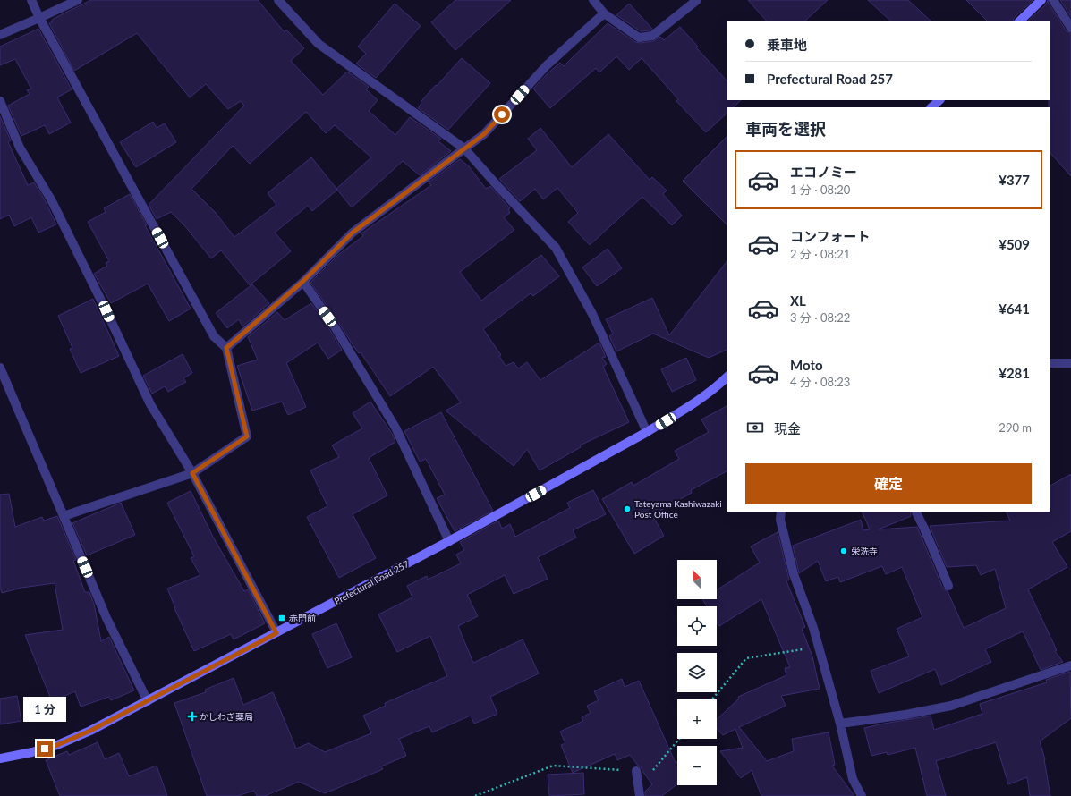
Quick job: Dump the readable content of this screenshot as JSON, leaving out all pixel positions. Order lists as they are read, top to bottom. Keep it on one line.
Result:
{"streets":{"main road":["Prefectural Road 257"]},"places":{"other":["Tateyama Kashiwazaki Post Office","栄洗寺"],"transit":["赤門前"],"health":["かしわぎ薬局"]},"north":"top left","page":{"banner":["乗車地","Prefectural Road 257"],"heading":"車両を選択","list":[{"name":"エコノミー","note":"1 分 · 08:20","value":"¥377"},{"name":"コンフォート","note":"2 分 · 08:21","value":"¥509"},{"name":"XL","note":"3 分 · 08:22","value":"¥641"},{"name":"Moto","note":"4 分 · 08:23","value":"¥281"}],"pay":["現金","290 m"],"buttons":"確定","map_buttons":["+","−"],"bubble":"1 分"}}
